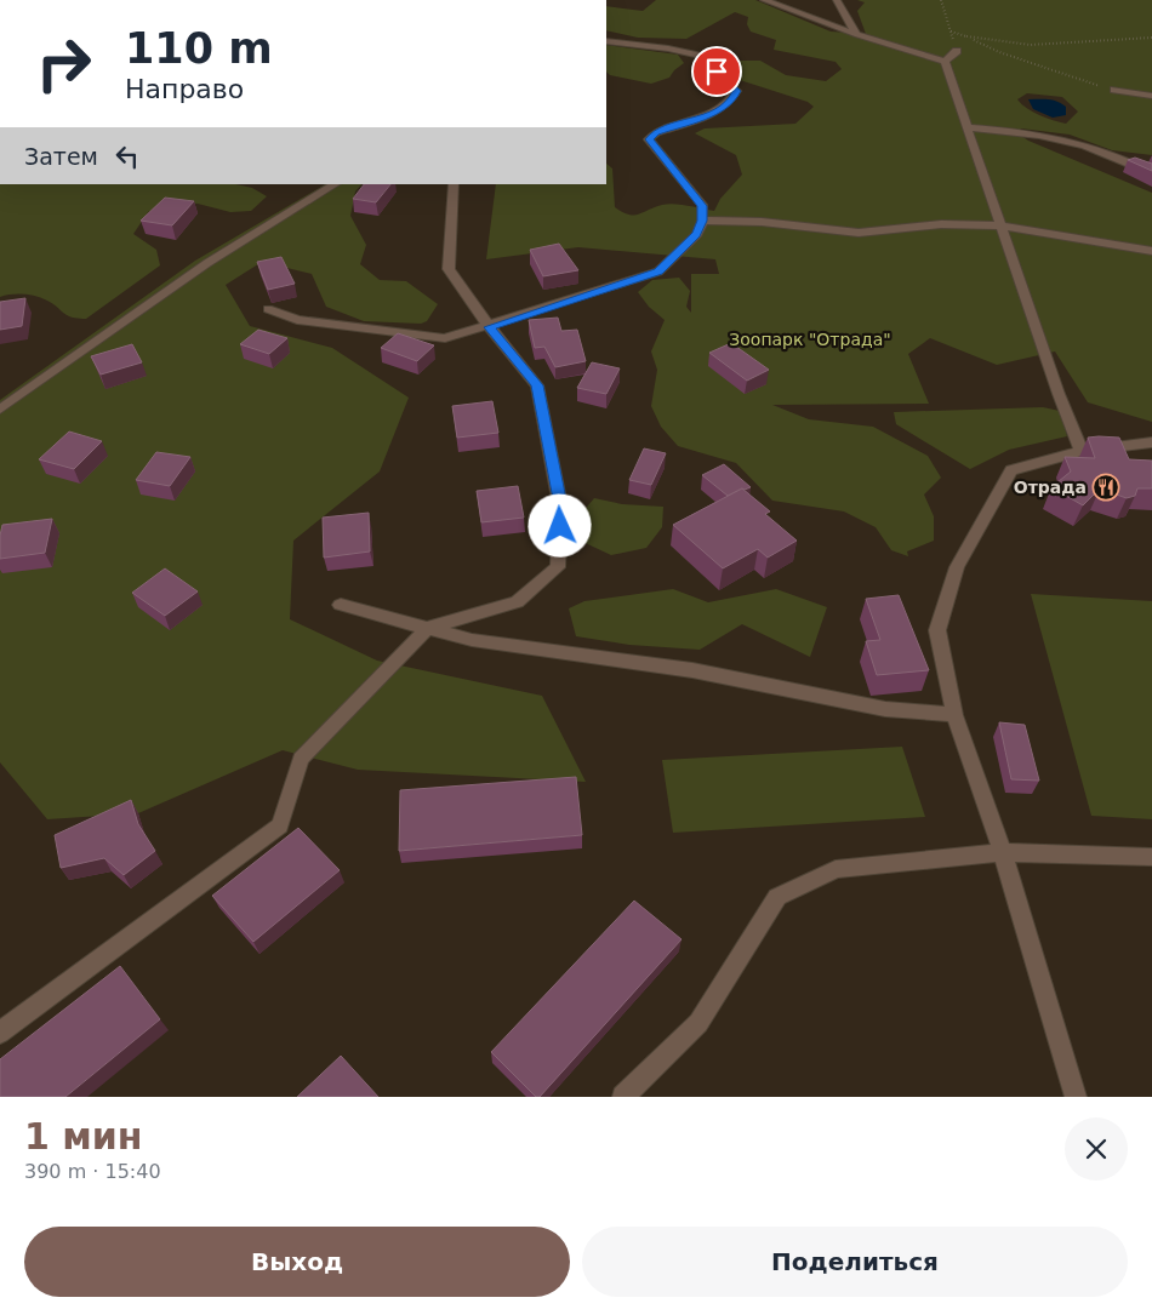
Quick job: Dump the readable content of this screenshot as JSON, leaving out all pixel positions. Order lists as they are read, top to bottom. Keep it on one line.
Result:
{"parks":["Зоопарк \"Отрада\""],"places":{"restaurant":["Отрада"]},"page":{"turn":["110 m","Направо"],"then":"Затем","heading":["1 мин","390 m · 15:40"],"buttons":["Выход","Поделиться"]}}
